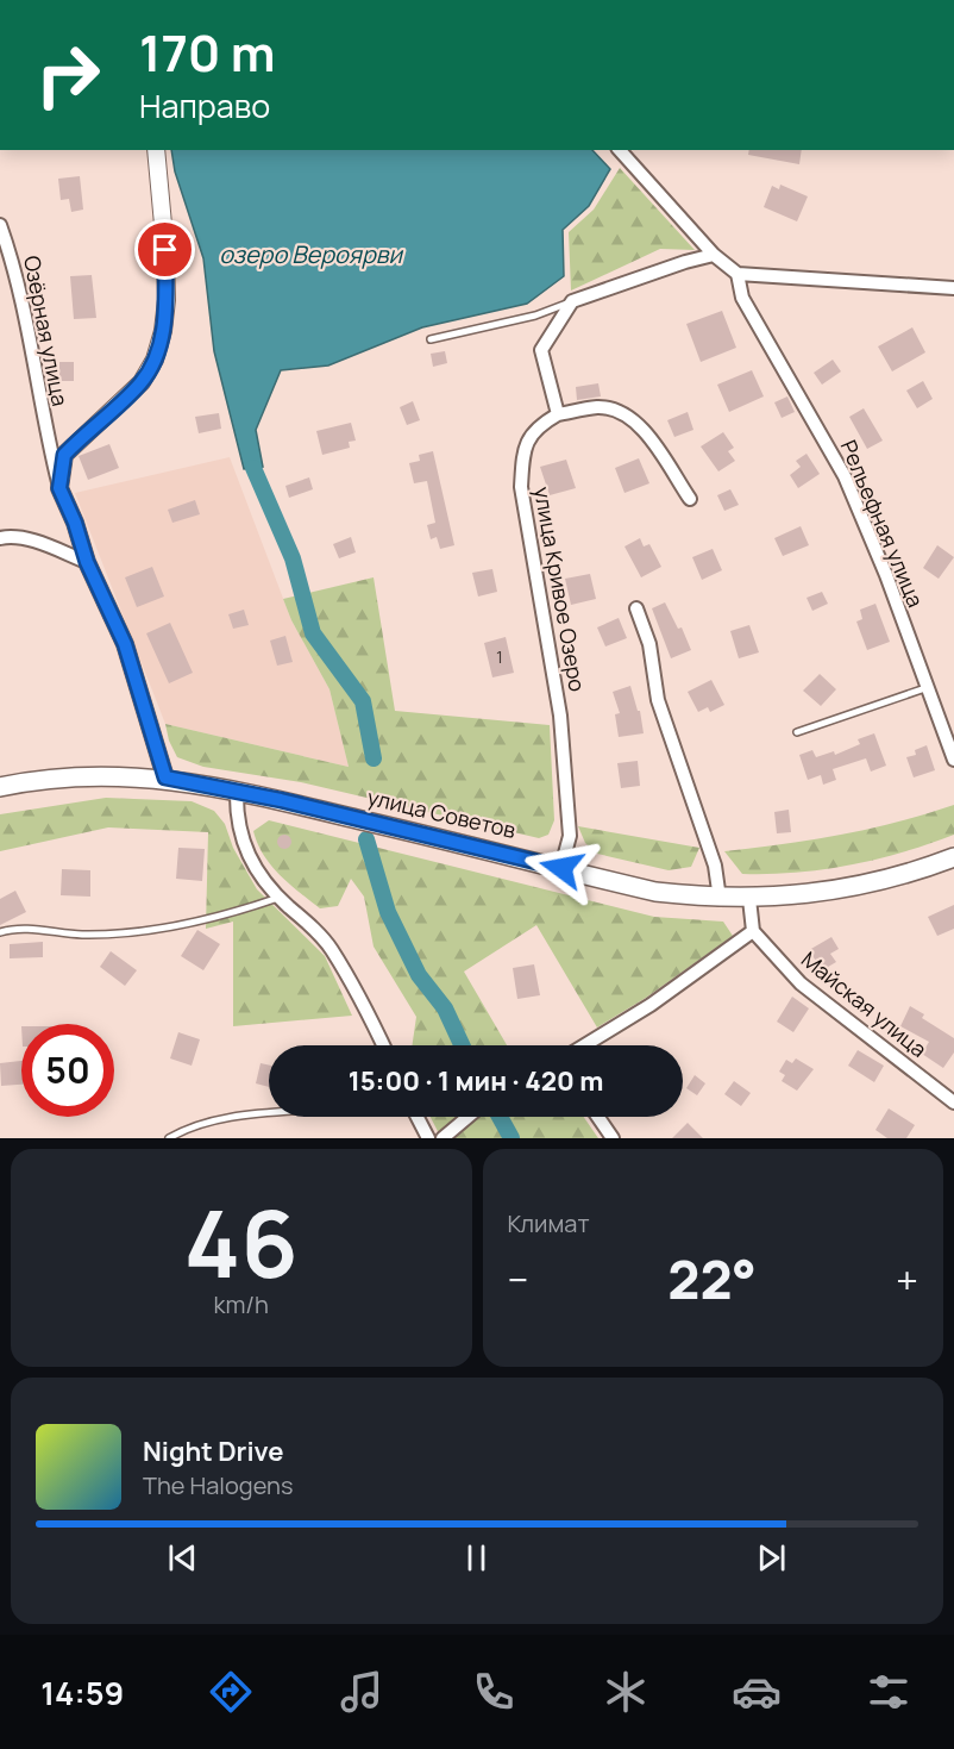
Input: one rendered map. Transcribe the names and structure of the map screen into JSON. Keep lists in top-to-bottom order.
{
  "streets": {
    "main road": ["улица Советов"],
    "street": [
      "Озёрная улица",
      "Рельефная улица",
      "улица Кривое Озеро",
      "Майская улица"
    ]
  },
  "crossings": [
    ["улица Кривое Озеро", "улица Советов"]
  ],
  "water": ["озеро Вероярви"],
  "house_numbers": ["1"],
  "page": {
    "turn": ["170 m", "Направо"],
    "limit": "50",
    "trip": "15:00 · 1 мин · 420 m",
    "tile": [
      ["46", "km/h"],
      "Климат"
    ],
    "heat": ["−", "22°", "+"],
    "song": ["Night Drive", "The Halogens"],
    "tabs": "14:59"
  }
}
